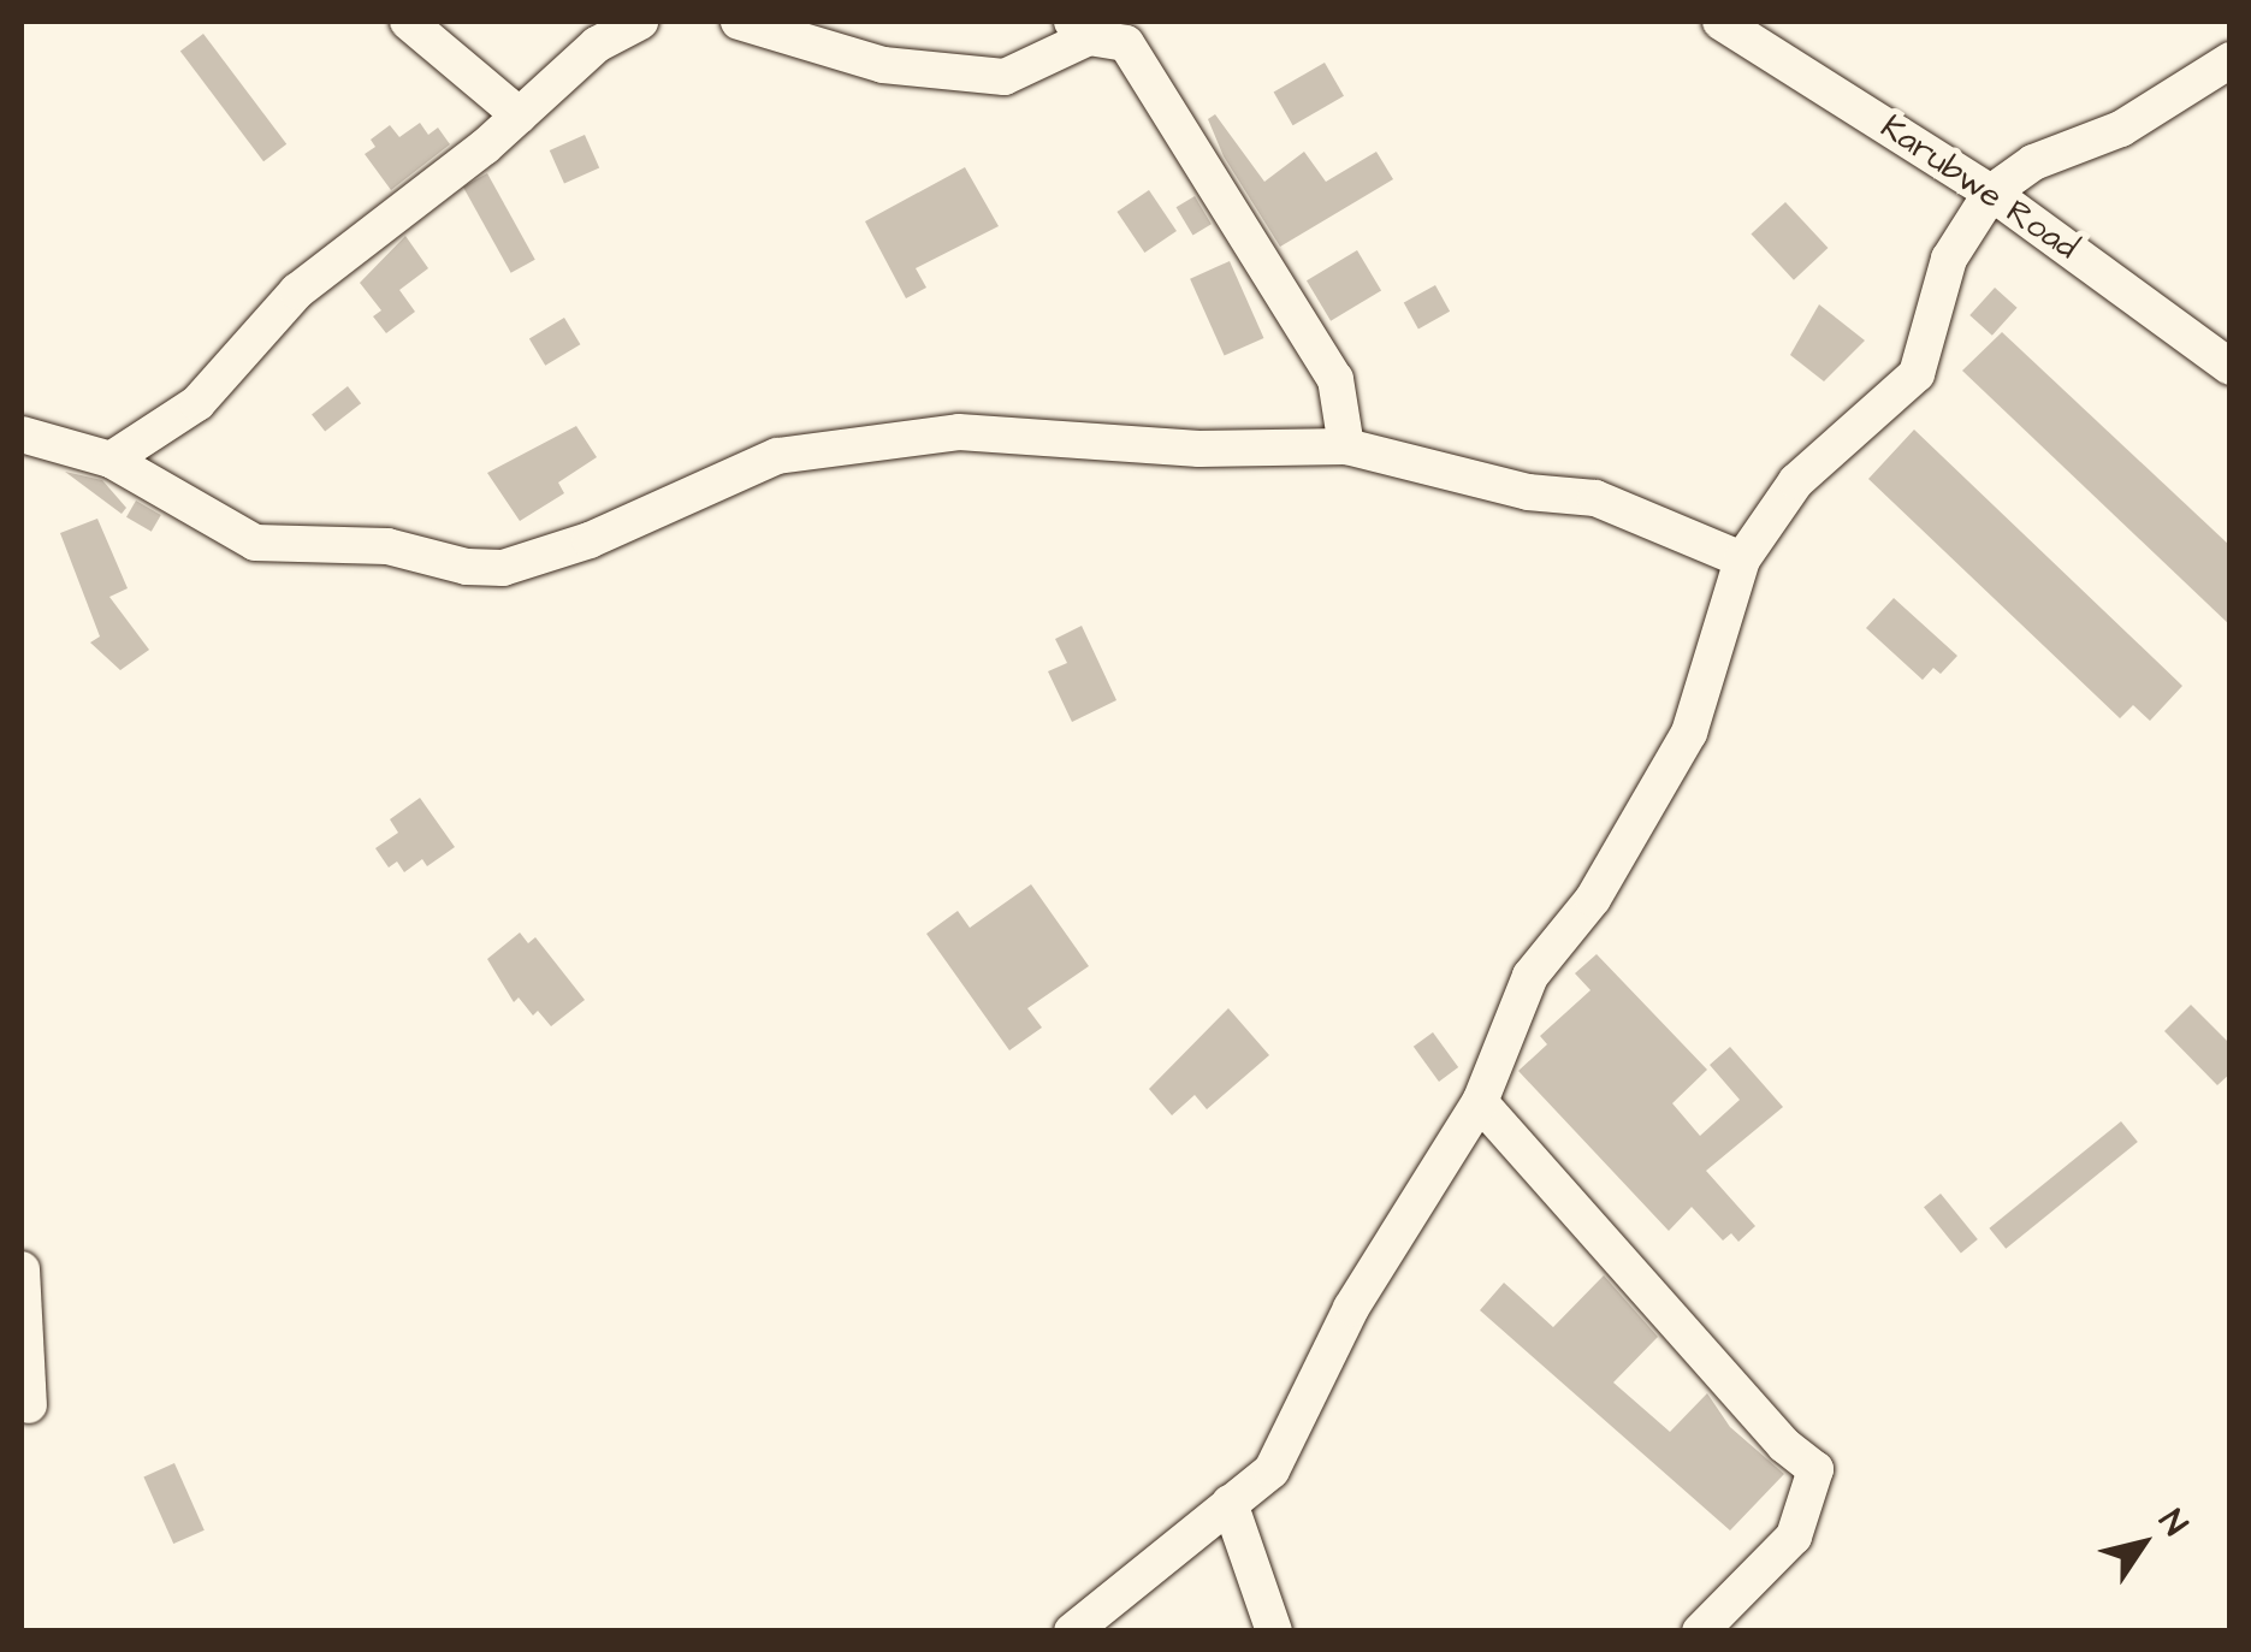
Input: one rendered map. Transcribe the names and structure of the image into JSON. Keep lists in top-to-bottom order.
{
  "streets": {
    "street": ["Karubwe Road"]
  },
  "north": "top right"
}
